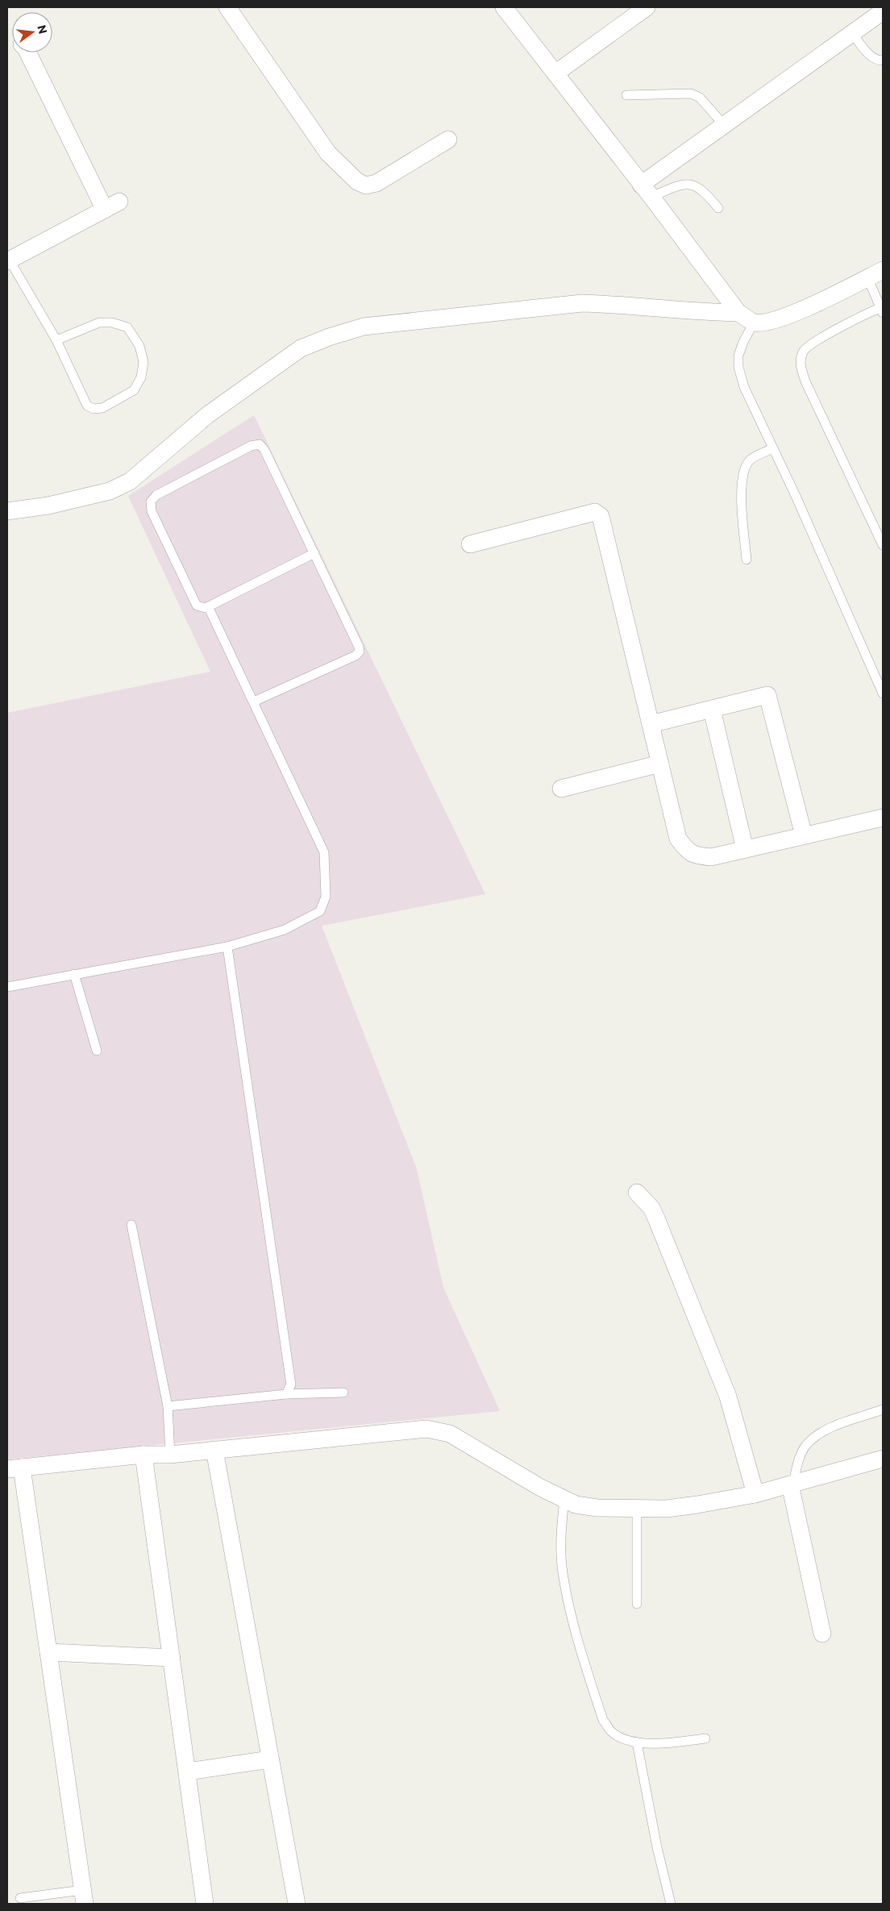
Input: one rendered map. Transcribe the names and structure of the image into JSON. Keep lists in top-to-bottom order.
{
  "north": "right"
}
